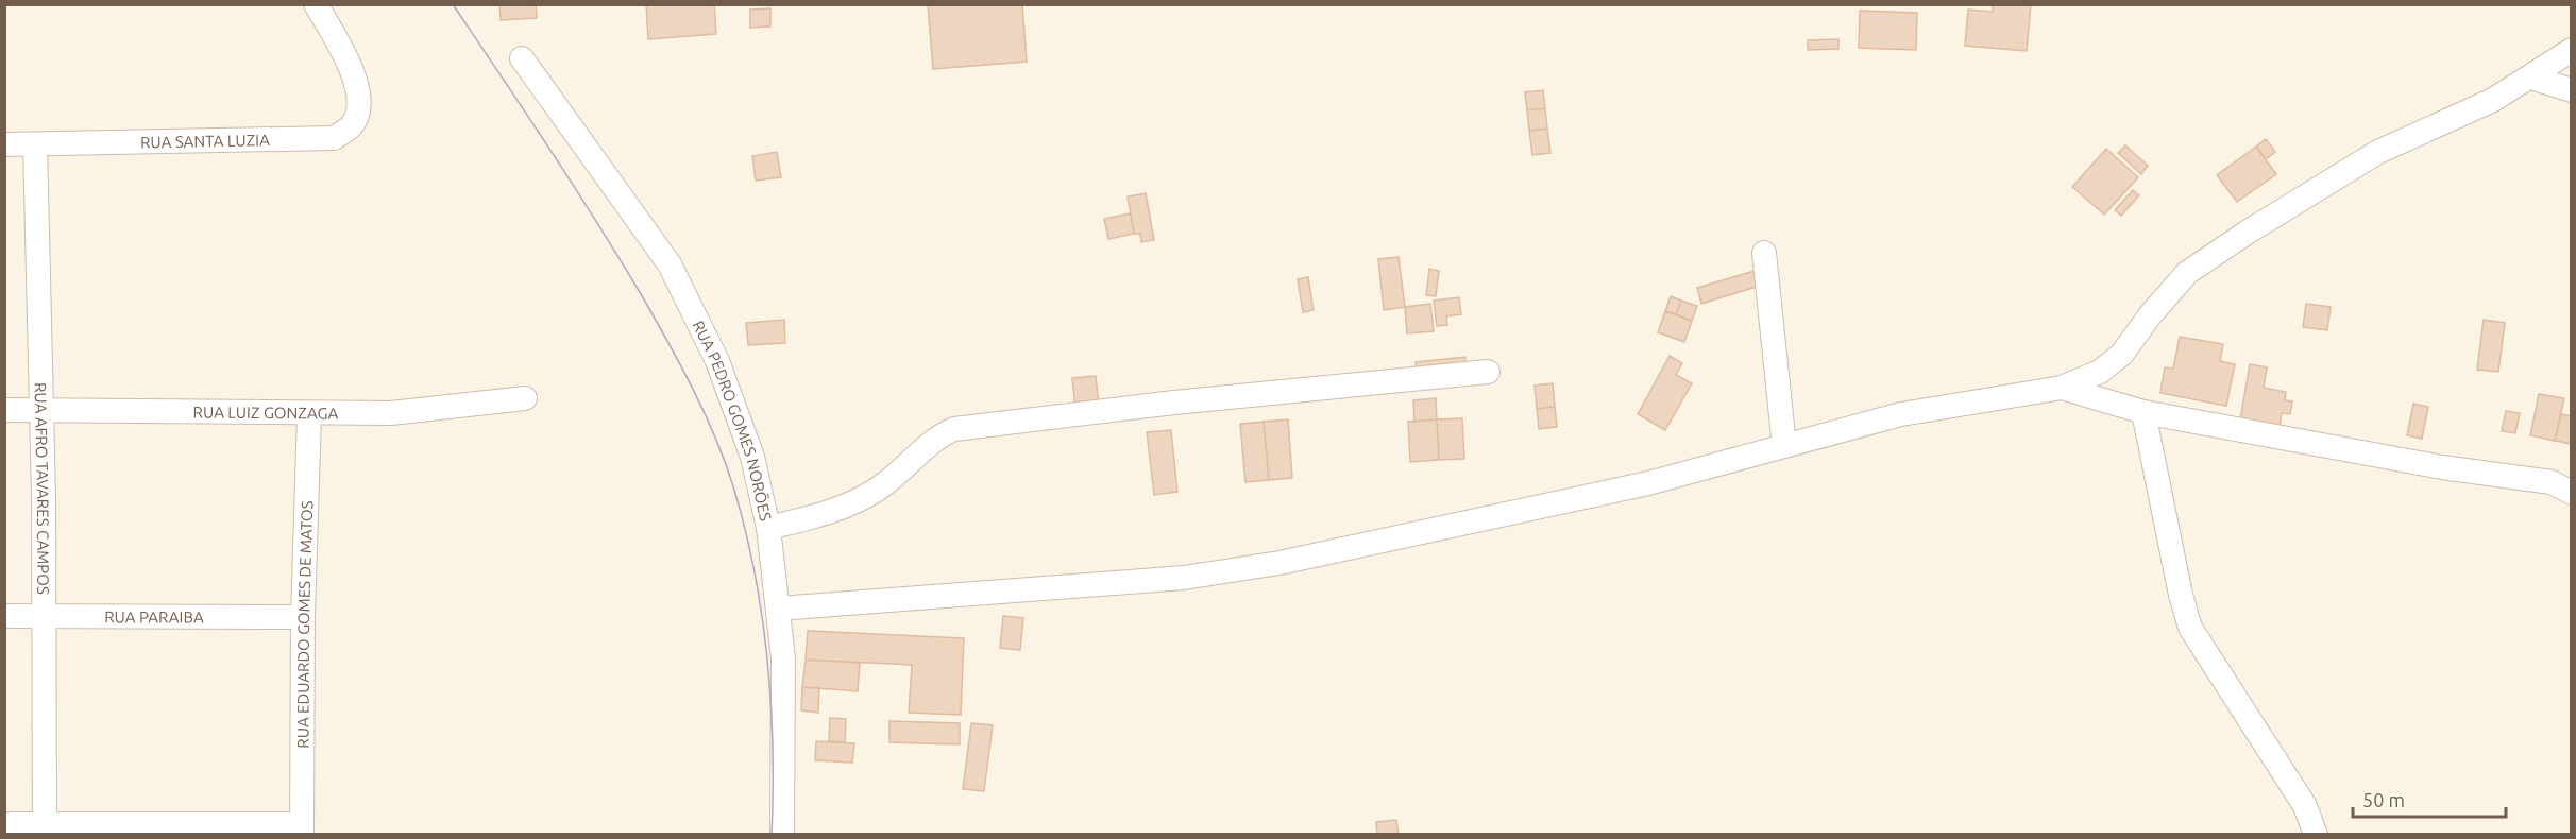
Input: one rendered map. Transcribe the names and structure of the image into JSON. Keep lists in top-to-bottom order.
{
  "streets": {
    "street": [
      "RUA SANTA LUZIA",
      "RUA LUIZ GONZAGA",
      "RUA PEDRO GOMES NORÕES",
      "RUA AFRO TAVARES CAMPOS",
      "RUA PARAIBA",
      "RUA EDUARDO GOMES DE MATOS"
    ]
  },
  "crossings": [
    ["RUA SANTA LUZIA", "RUA AFRO TAVARES CAMPOS"],
    ["RUA LUIZ GONZAGA", "RUA AFRO TAVARES CAMPOS"],
    ["RUA LUIZ GONZAGA", "RUA EDUARDO GOMES DE MATOS"],
    ["RUA AFRO TAVARES CAMPOS", "RUA PARAIBA"],
    ["RUA PARAIBA", "RUA EDUARDO GOMES DE MATOS"]
  ],
  "scale_bar": "50 m"
}
